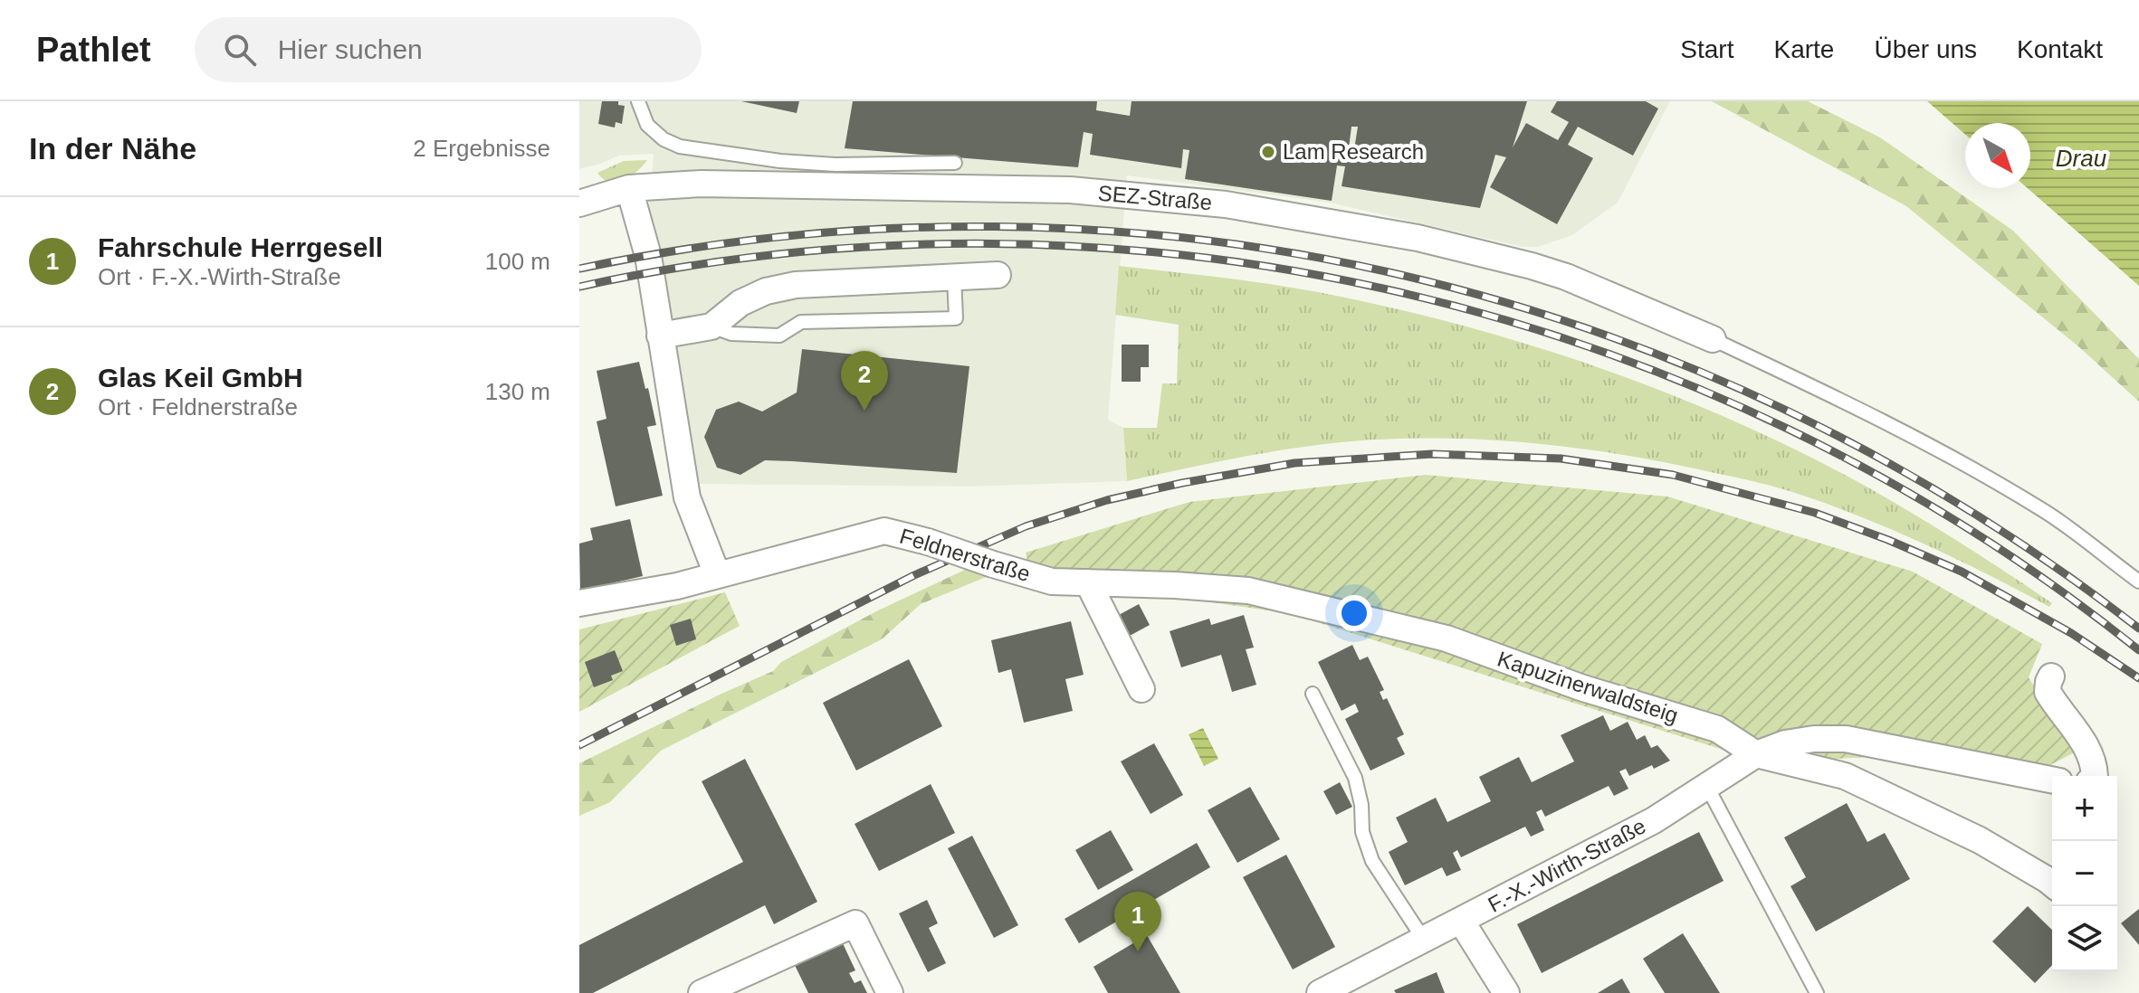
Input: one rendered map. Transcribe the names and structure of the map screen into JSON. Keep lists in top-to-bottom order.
{
  "streets": {
    "street": [
      "SEZ-Straße",
      "Feldnerstraße",
      "Kapuzinerwaldsteig",
      "F.-X.-Wirth-Straße"
    ]
  },
  "crossings": [
    ["Feldnerstraße", "Kapuzinerwaldsteig"],
    ["Kapuzinerwaldsteig", "F.-X.-Wirth-Straße"]
  ],
  "water": ["Drau"],
  "places": ["Lam Research"],
  "north": "bottom right",
  "page": {
    "header": "Pathlet",
    "search": "Hier suchen",
    "nav": [
      "Start",
      "Karte",
      "Über uns",
      "Kontakt"
    ],
    "heading": ["In der Nähe", "2 Ergebnisse"],
    "list": [
      {
        "mark": "1",
        "name": "Fahrschule Herrgesell",
        "note": "Ort · F.-X.-Wirth-Straße",
        "value": "100 m"
      },
      {
        "mark": "2",
        "name": "Glas Keil GmbH",
        "note": "Ort · Feldnerstraße",
        "value": "130 m"
      }
    ],
    "pins": ["2", "1"],
    "map_buttons": ["+", "−"]
  }
}
